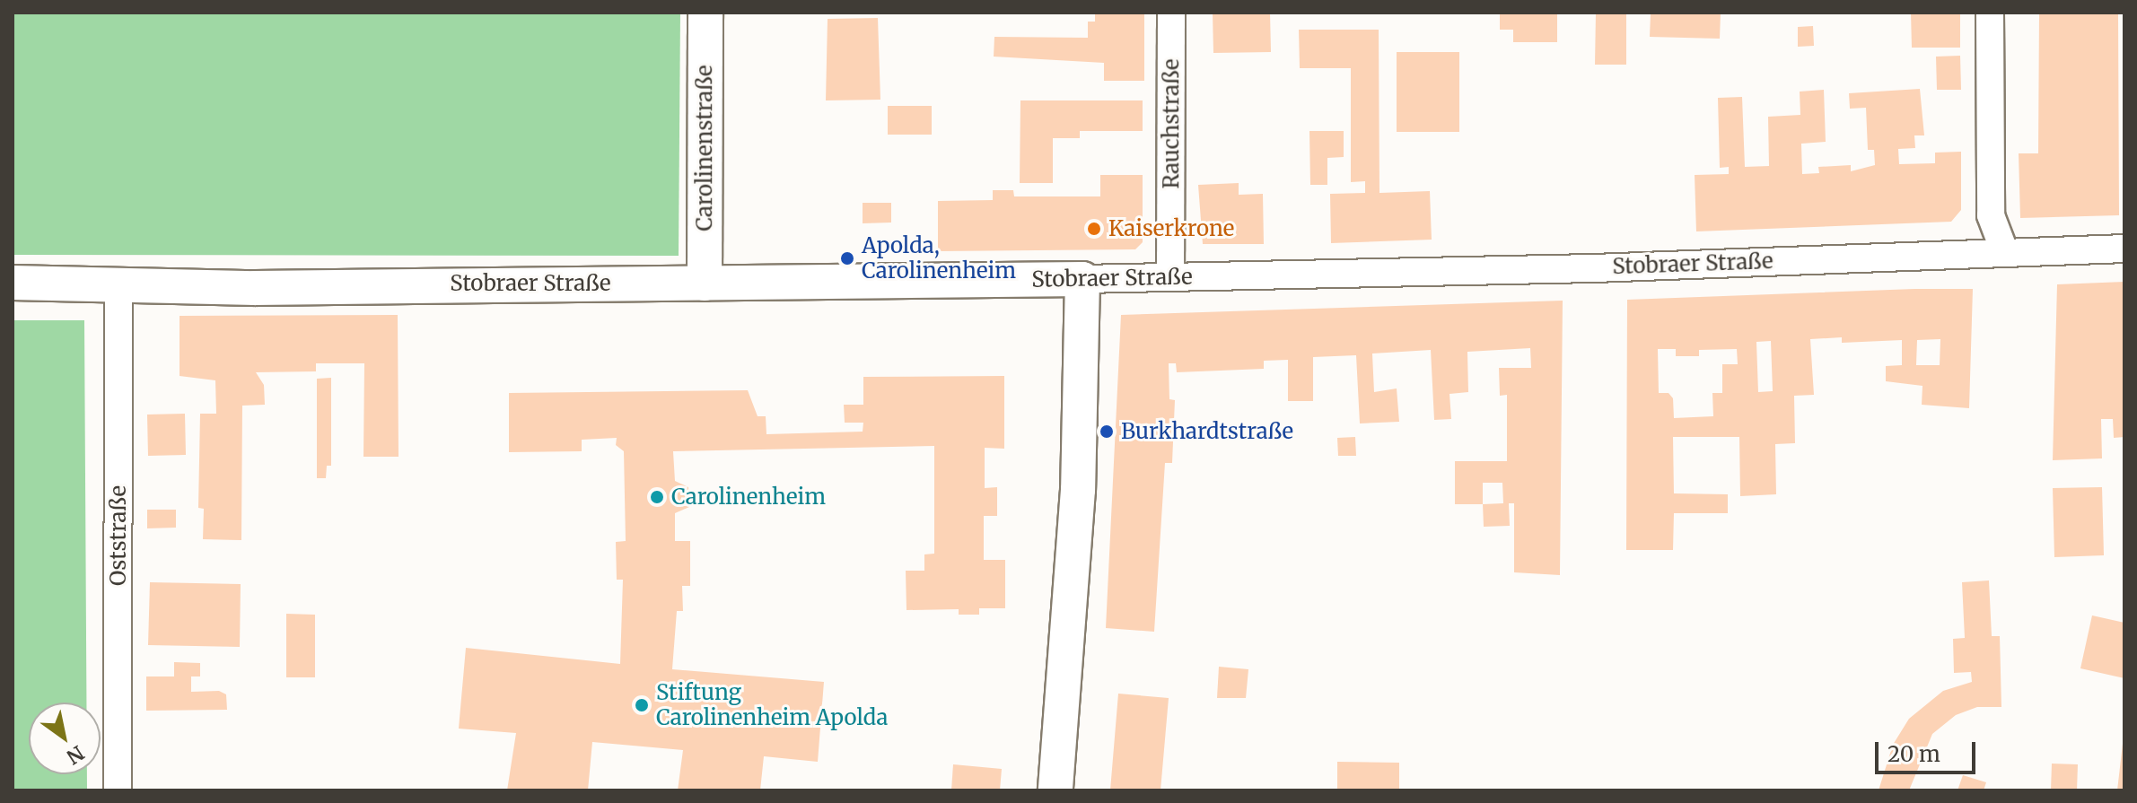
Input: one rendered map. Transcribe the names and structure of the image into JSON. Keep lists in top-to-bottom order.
{
  "streets": {
    "street": [
      "Rauchstraße",
      "Carolinenstraße",
      "Stobraer Straße",
      "Oststraße"
    ]
  },
  "crossings": [
    ["Rauchstraße", "Stobraer Straße"],
    ["Carolinenstraße", "Stobraer Straße"],
    ["Stobraer Straße", "Oststraße"]
  ],
  "places": [
    "Kaiserkrone",
    "Apolda, Carolinenheim",
    "Burkhardtstraße",
    "Carolinenheim",
    "Stiftung Carolinenheim Apolda"
  ],
  "scale_bar": "20 m",
  "north": "bottom right"
}
